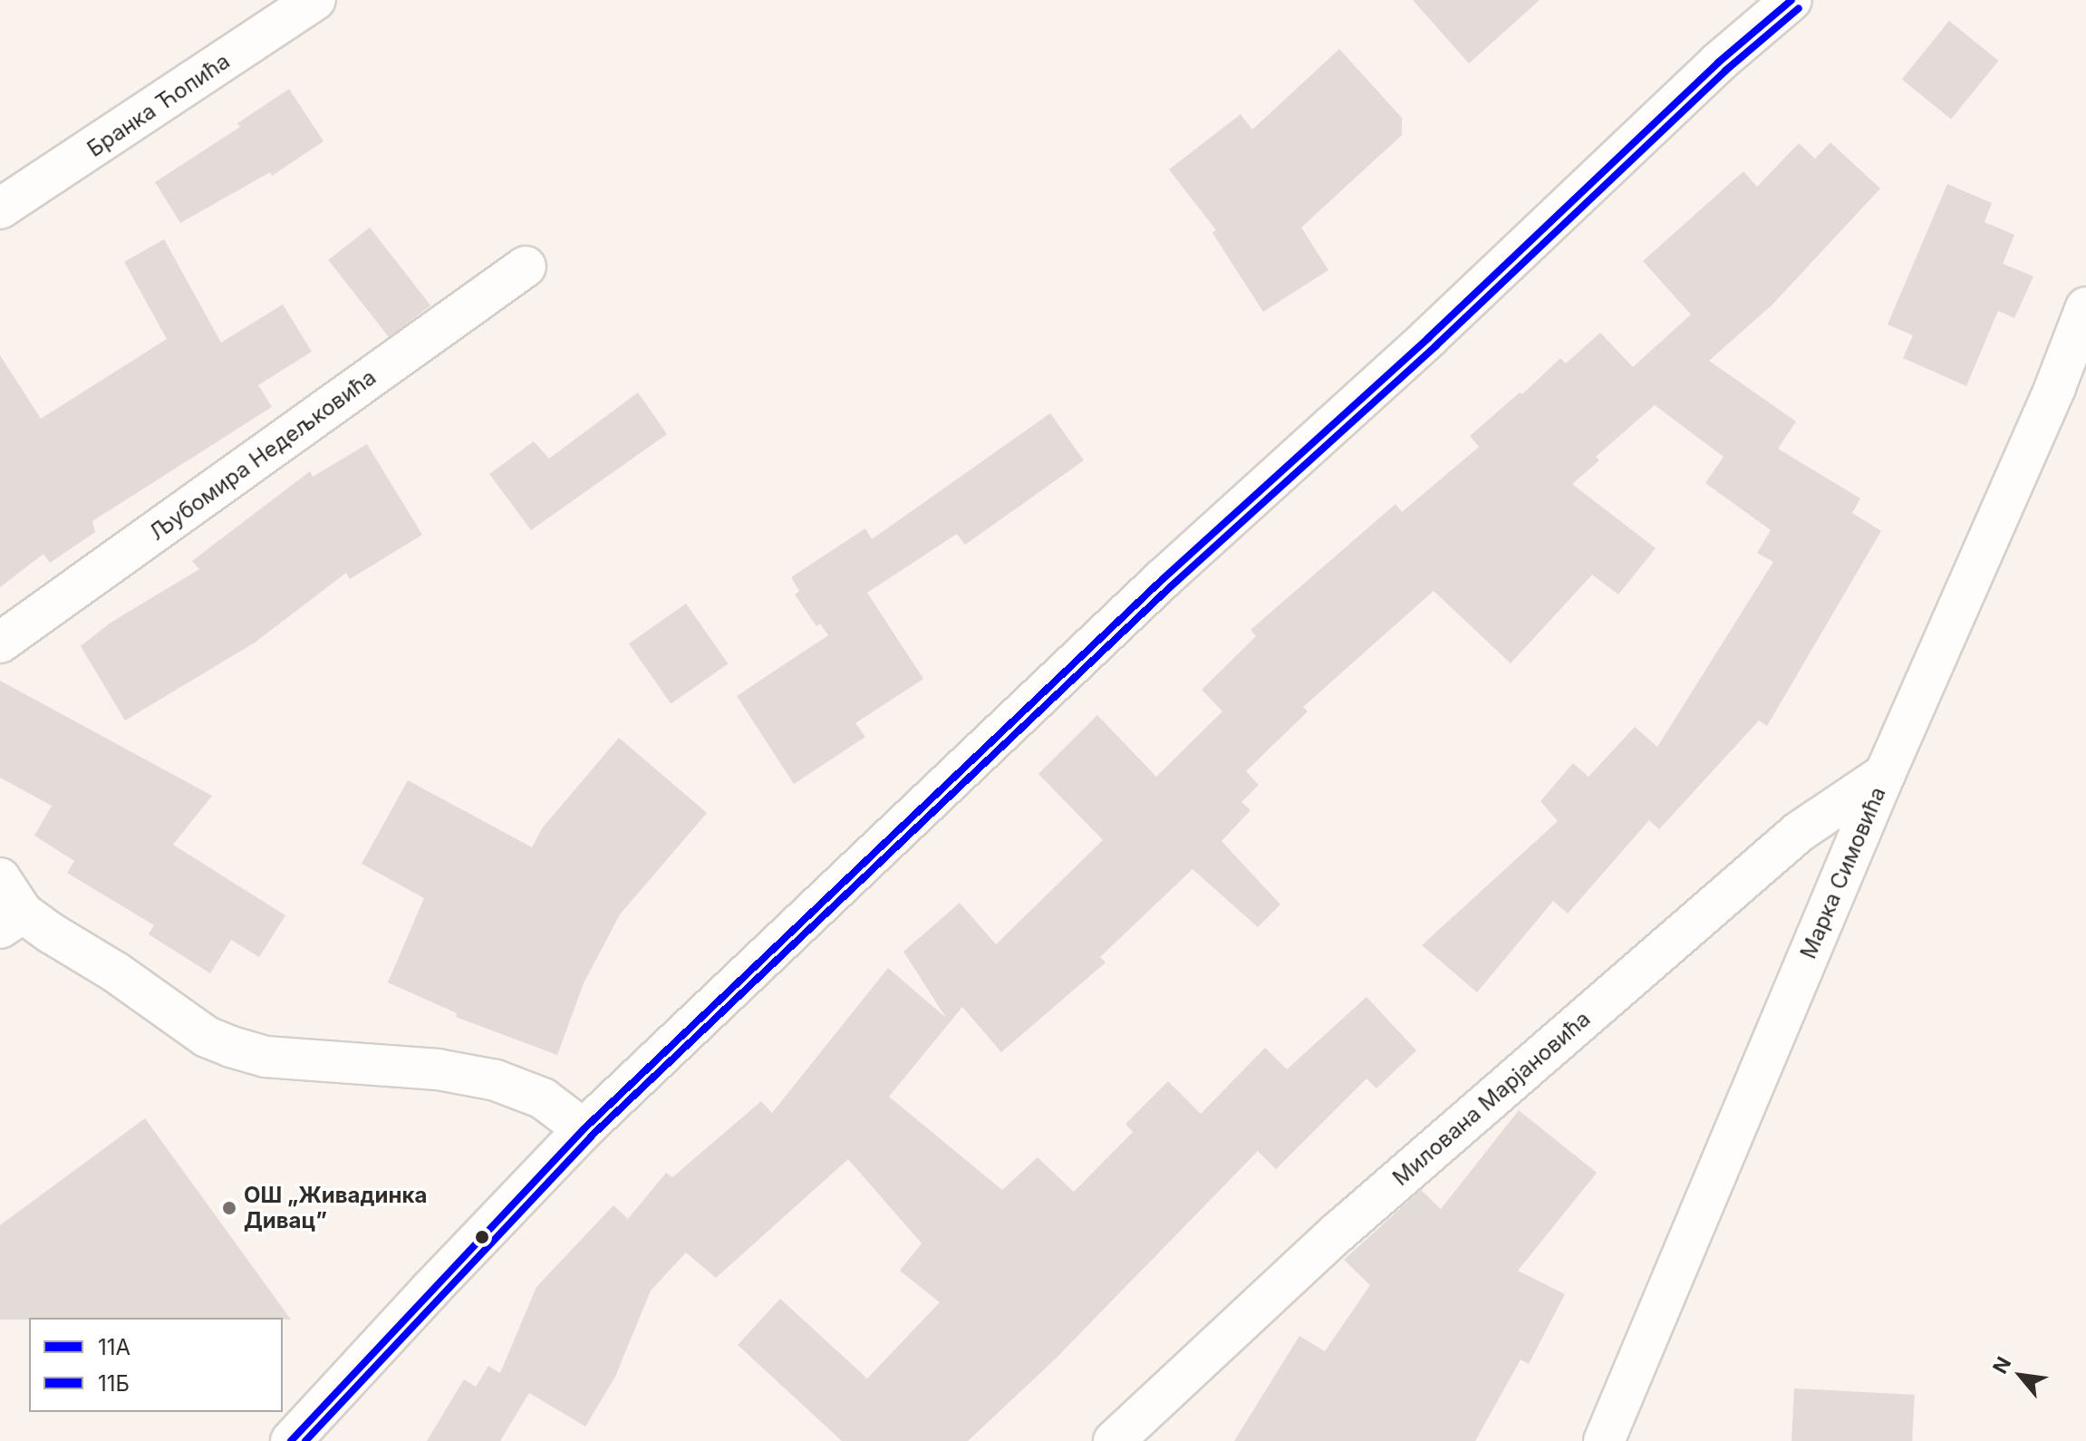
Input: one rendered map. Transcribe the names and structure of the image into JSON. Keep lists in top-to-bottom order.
{
  "streets": {
    "street": [
      "Бранка Ћопића",
      "Љубомира Недељковића",
      "Марка Симовића",
      "Милована Марјановића"
    ]
  },
  "crossings": [
    ["Марка Симовића", "Милована Марјановића"]
  ],
  "places": ["ОШ „Живадинка Дивац”"],
  "lines": ["transit line 11А", "transit line 11Б"],
  "legend": ["11А", "11Б"],
  "north": "top left"
}
